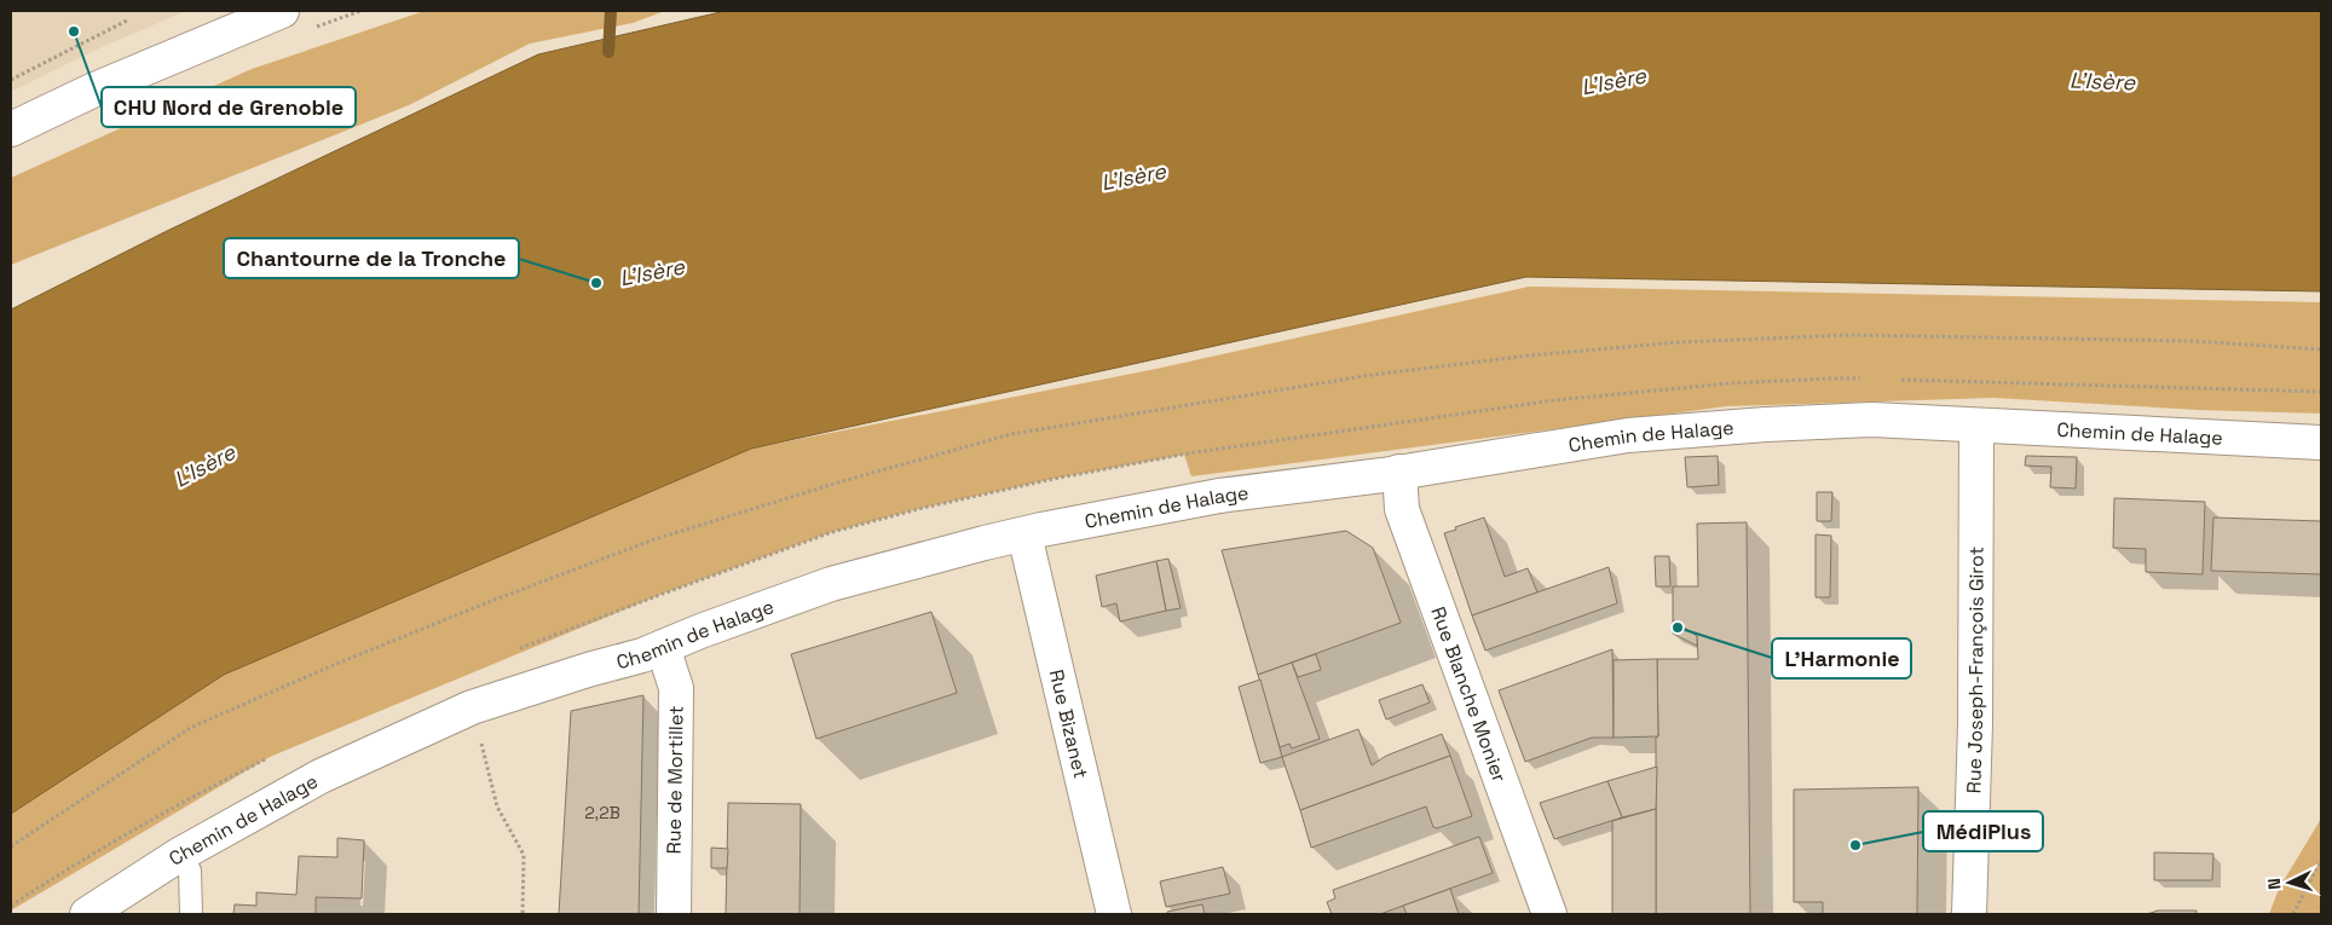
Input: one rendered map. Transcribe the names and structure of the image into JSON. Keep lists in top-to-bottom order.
{
  "streets": {
    "street": [
      "Chemin de Halage",
      "Rue Joseph-François Girot",
      "Rue Blanche Monier",
      "Rue Bizanet",
      "Rue de Mortillet"
    ]
  },
  "crossings": [
    ["Chemin de Halage", "Rue Joseph-François Girot"],
    ["Chemin de Halage", "Rue Blanche Monier"],
    ["Chemin de Halage", "Rue Bizanet"],
    ["Chemin de Halage", "Rue de Mortillet"]
  ],
  "water": ["L'Isère"],
  "places": [
    "CHU Nord de Grenoble",
    "Chantourne de la Tronche",
    "L'Harmonie",
    "MédiPlus"
  ],
  "house_numbers": ["2,2B"],
  "north": "left"
}
